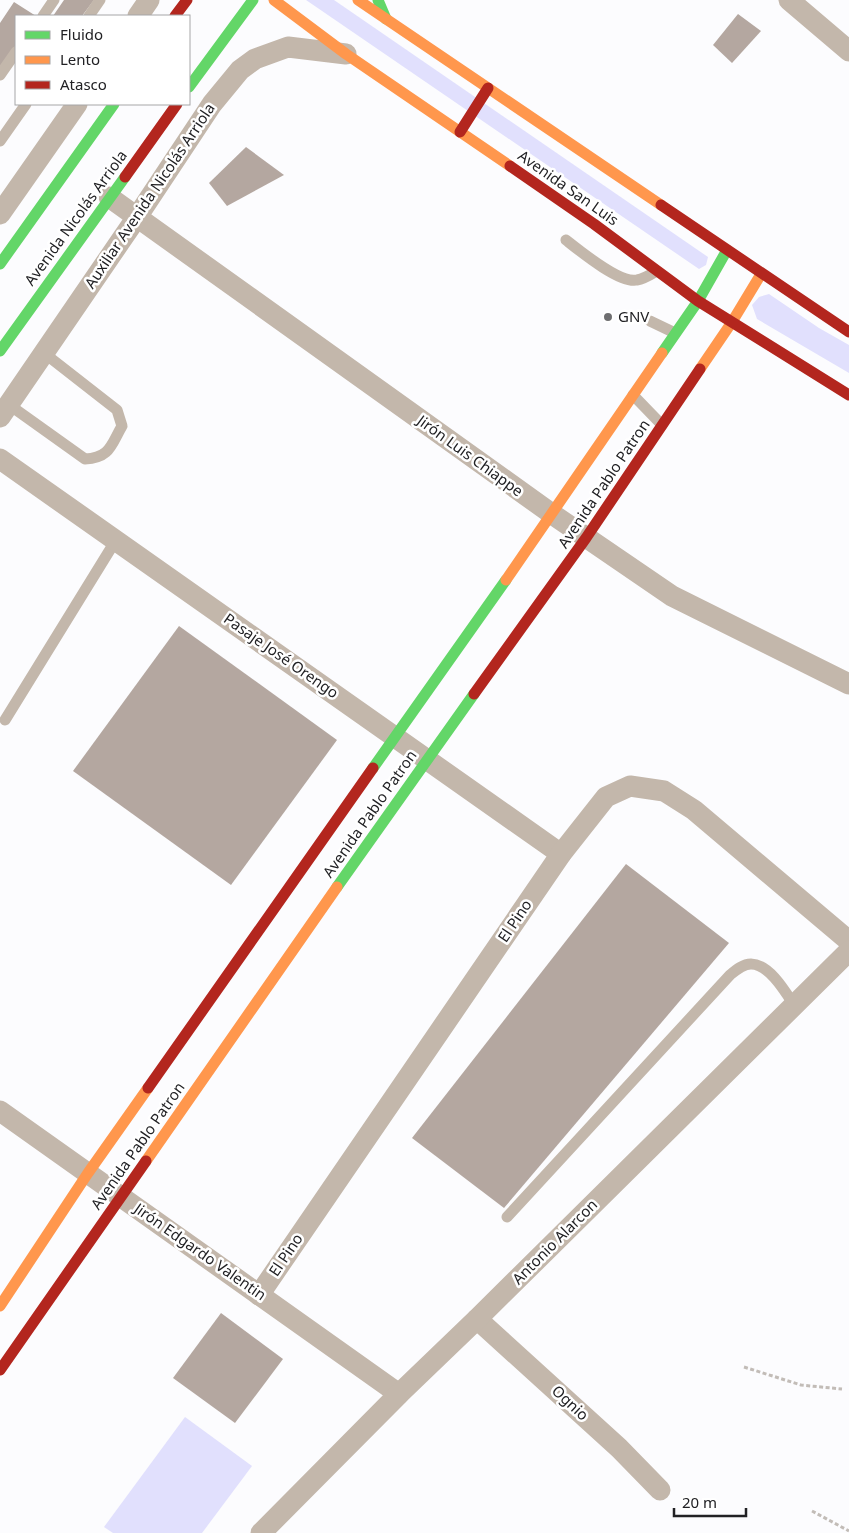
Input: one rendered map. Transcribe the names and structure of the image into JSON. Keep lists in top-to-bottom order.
{
  "streets": {
    "street": [
      "Avenida San Luis",
      "Auxiliar Avenida Nicolás Arriola",
      "Avenida Nicolás Arriola",
      "Jirón Luis Chiappe",
      "Avenida Pablo Patron",
      "Pasaje José Orengo",
      "El Pino",
      "Antonio Alarcon",
      "Jirón Edgardo Valentin",
      "Ognio"
    ]
  },
  "crossings": [
    ["Avenida San Luis", "Auxiliar Avenida Nicolás Arriola"],
    ["Avenida San Luis", "Avenida Pablo Patron"],
    ["Auxiliar Avenida Nicolás Arriola", "Jirón Luis Chiappe"],
    ["Avenida Nicolás Arriola", "Jirón Luis Chiappe"],
    ["Jirón Luis Chiappe", "Avenida Pablo Patron"],
    ["Avenida Pablo Patron", "Pasaje José Orengo"],
    ["Avenida Pablo Patron", "Jirón Edgardo Valentin"],
    ["Pasaje José Orengo", "El Pino"],
    ["El Pino", "Jirón Edgardo Valentin"],
    ["Antonio Alarcon", "Jirón Edgardo Valentin"],
    ["Antonio Alarcon", "Ognio"]
  ],
  "places": ["GNV"],
  "legend": ["Fluido", "Lento", "Atasco"],
  "scale_bar": "20 m"
}
